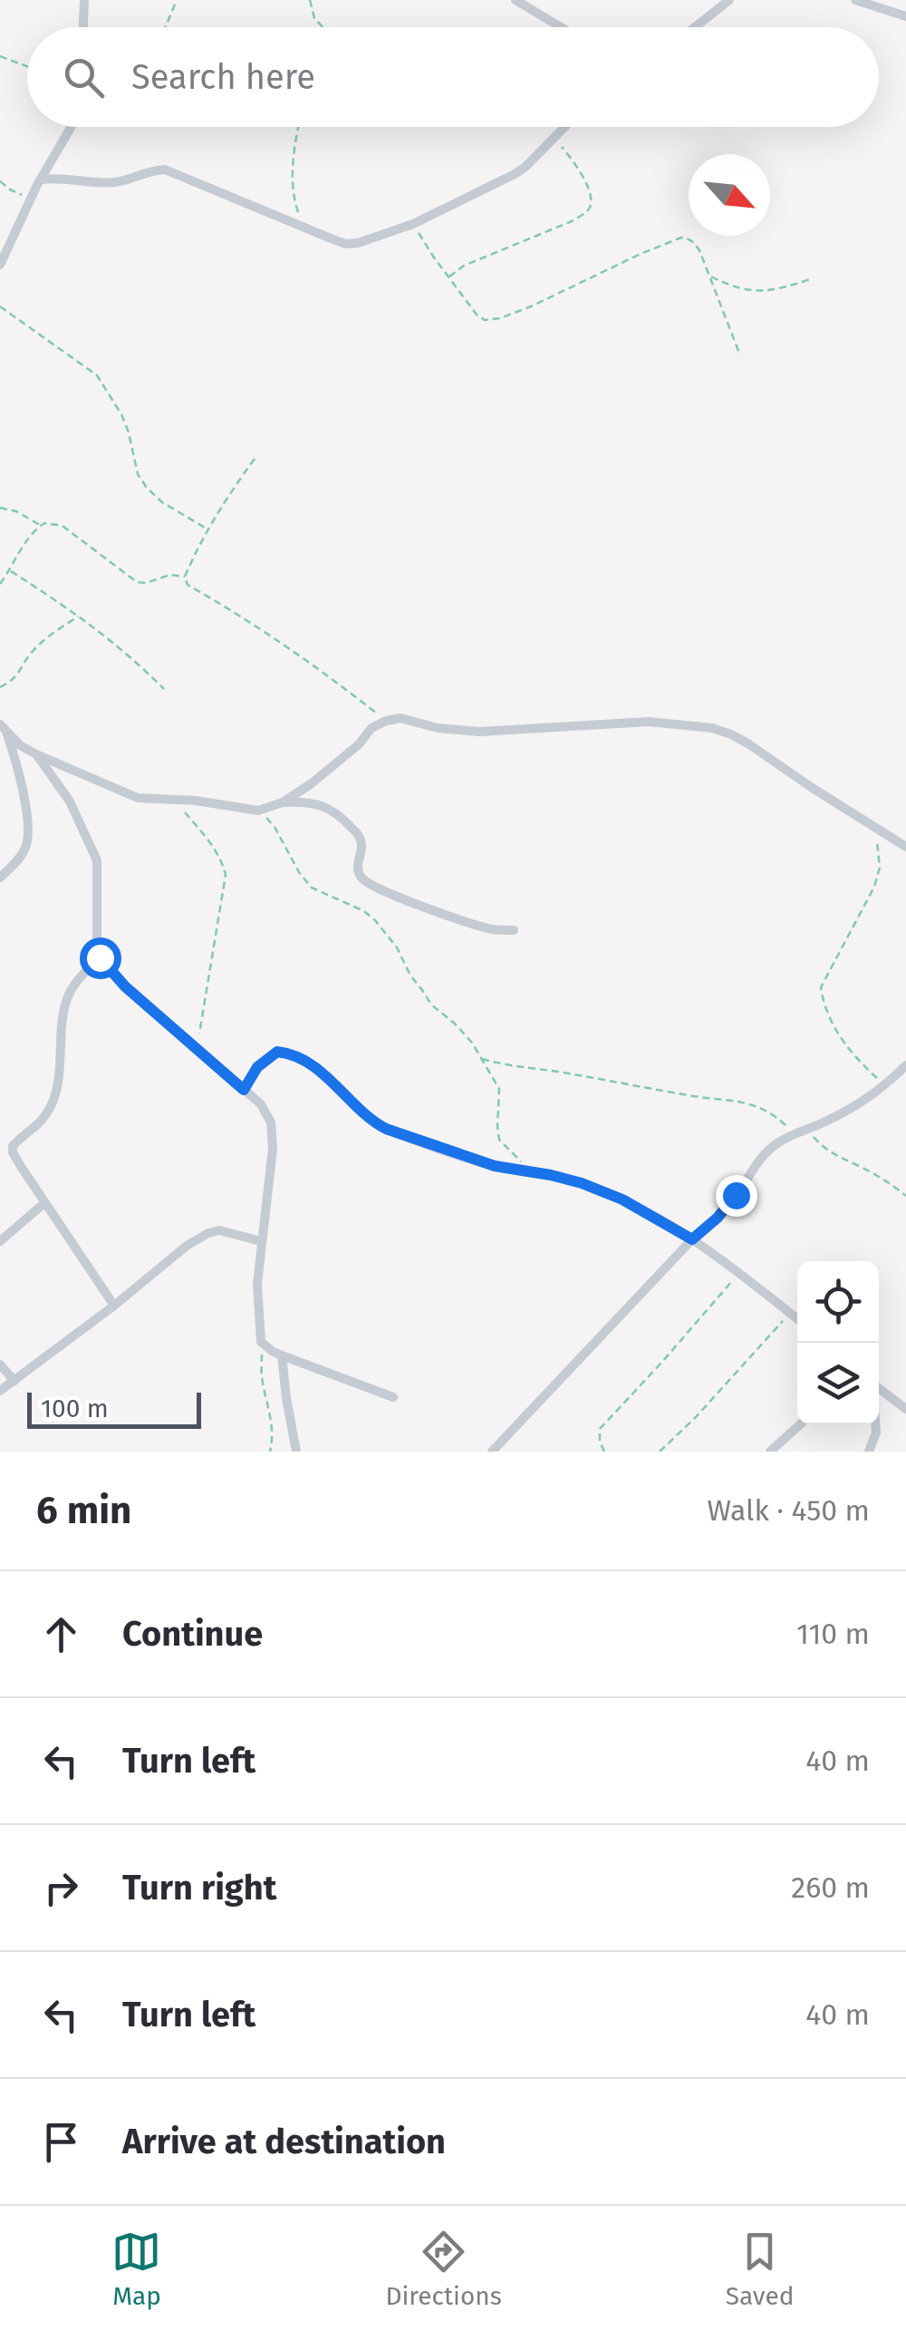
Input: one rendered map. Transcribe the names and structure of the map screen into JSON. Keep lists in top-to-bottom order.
{
  "scale_bar": "100 m",
  "north": "bottom right",
  "page": {
    "search": "Search here",
    "scale": "100 m",
    "heading": ["6 min", "Walk · 450 m"],
    "list": [
      ["Continue", "110 m"],
      ["Turn left", "40 m"],
      ["Turn right", "260 m"],
      ["Turn left", "40 m"],
      "Arrive at destination"
    ],
    "nav": ["Map", "Directions", "Saved"]
  }
}
